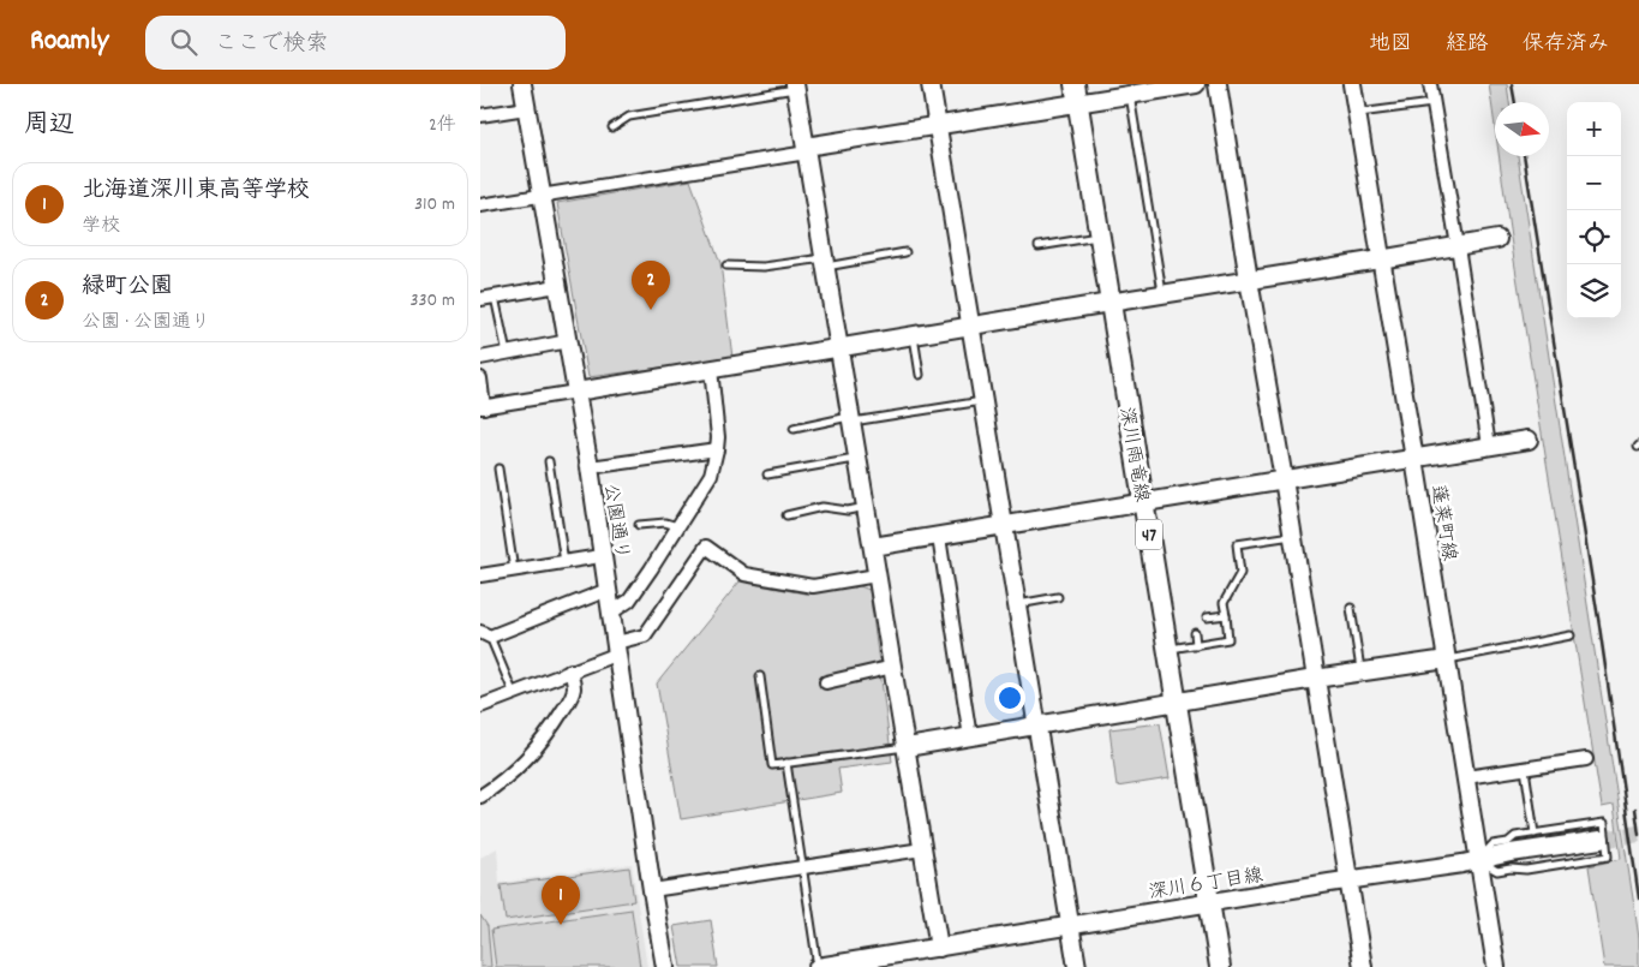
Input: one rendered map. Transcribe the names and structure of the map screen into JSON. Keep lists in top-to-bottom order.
{
  "streets": {
    "main road": ["深川雨竜線", "47"],
    "street": ["公園通り", "蓬莱町線", "深川６丁目線"]
  },
  "crossings": [
    ["深川雨竜線", "深川６丁目線"],
    ["蓬莱町線", "深川６丁目線"]
  ],
  "north": "right",
  "page": {
    "header": "Roamly",
    "search": "ここで検索",
    "nav": ["地図", "経路", "保存済み"],
    "heading": ["周辺", "2件"],
    "map_buttons": ["+", "−"],
    "list": [
      {
        "mark": "1",
        "name": "北海道深川東高等学校",
        "note": "学校",
        "value": "310 m"
      },
      {
        "mark": "2",
        "name": "緑町公園",
        "note": "公園 · 公園通り",
        "value": "330 m"
      }
    ],
    "pins": ["2", "1"]
  }
}
